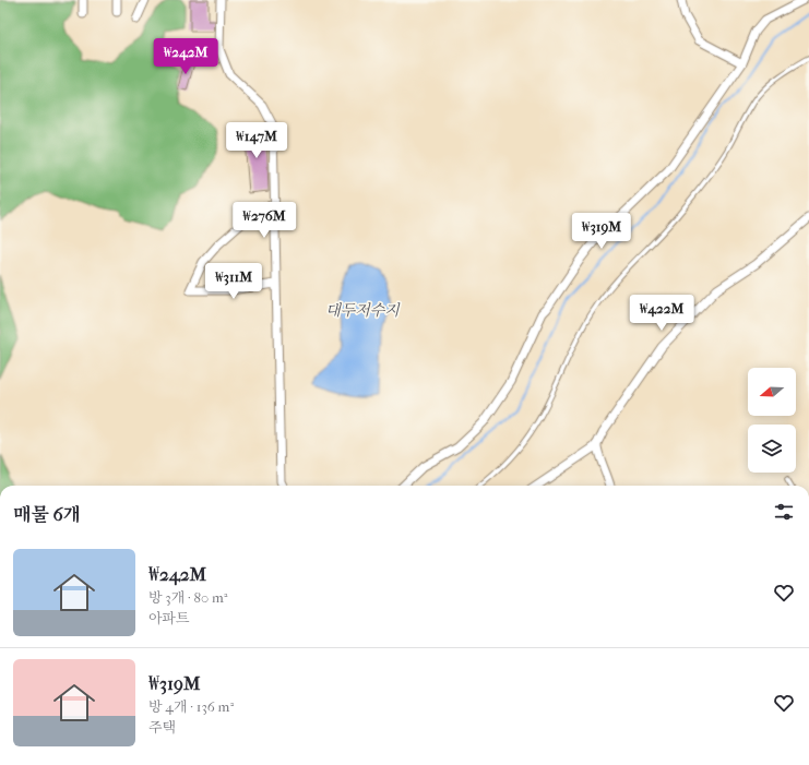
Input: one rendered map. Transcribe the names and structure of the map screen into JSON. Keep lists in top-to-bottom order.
{
  "water": ["대두저수지"],
  "north": "left",
  "page": {
    "price": [
      "₩242M",
      "₩147M",
      "₩276M",
      "₩319M",
      "₩311M",
      "₩422M"
    ],
    "heading": "매물 6개",
    "list": [
      {
        "name": "₩242M",
        "note": "방 3개 · 80 m² · 아파트"
      },
      {
        "name": "₩319M",
        "note": "방 4개 · 136 m² · 주택"
      }
    ]
  }
}
